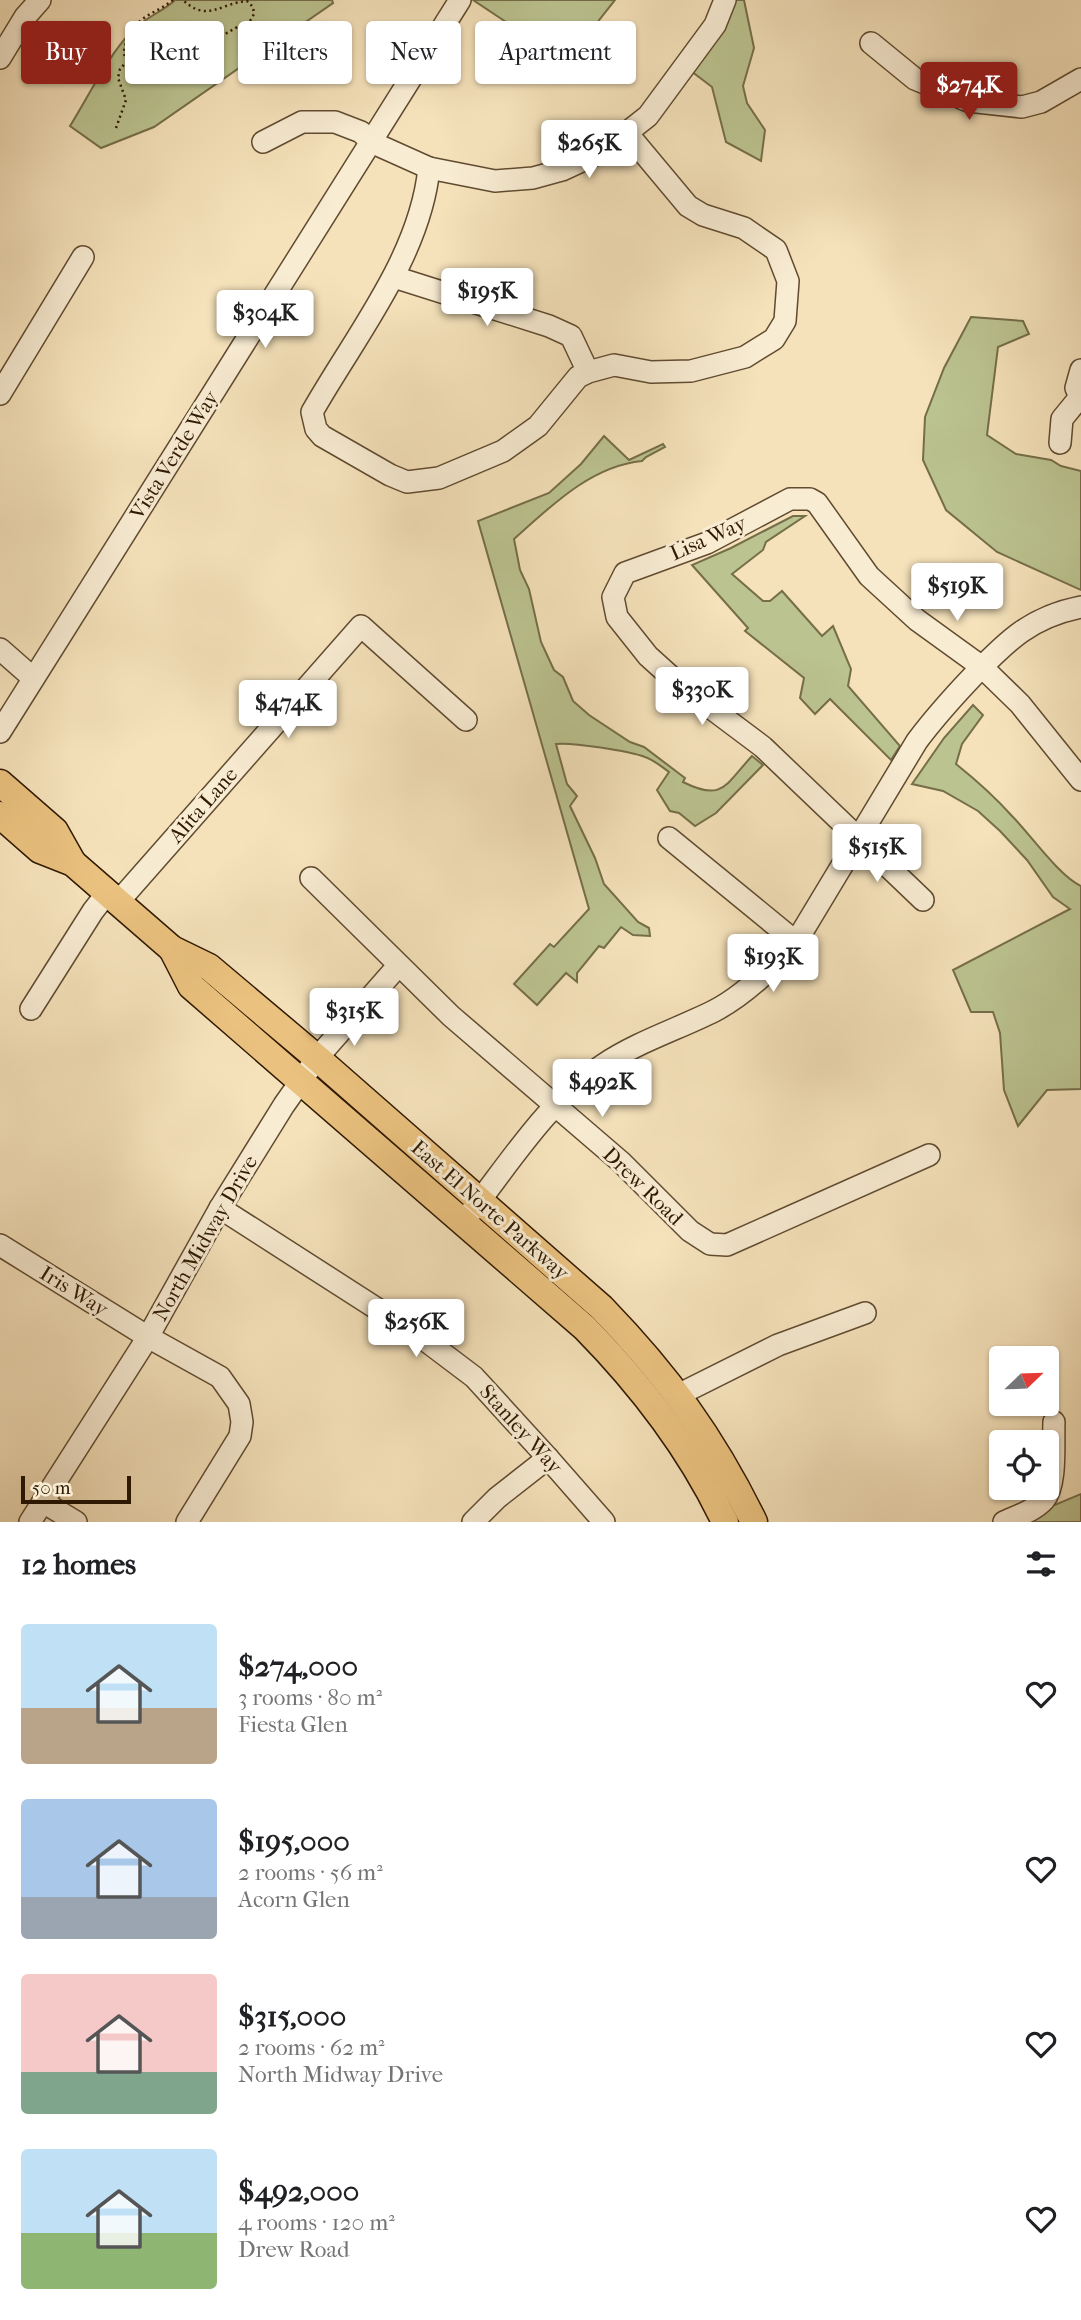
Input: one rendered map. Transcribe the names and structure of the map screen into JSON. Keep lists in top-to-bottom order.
{
  "streets": {
    "main road": ["East El Norte Parkway"],
    "street": [
      "Vista Verde Way",
      "Lisa Way",
      "Alita Lane",
      "Drew Road",
      "North Midway Drive",
      "Iris Way",
      "Stanley Way"
    ]
  },
  "crossings": [
    ["Alita Lane", "East El Norte Parkway"],
    ["Drew Road", "North Midway Drive"],
    ["East El Norte Parkway", "North Midway Drive"],
    ["North Midway Drive", "Iris Way"],
    ["North Midway Drive", "Stanley Way"]
  ],
  "scale_bar": "50 m",
  "north": "top right",
  "page": {
    "chip": [
      "Buy",
      "Rent",
      "Filters",
      "New",
      "Apartment"
    ],
    "price": [
      "$274K",
      "$265K",
      "$195K",
      "$304K",
      "$519K",
      "$330K",
      "$474K",
      "$515K",
      "$193K",
      "$315K",
      "$492K",
      "$256K"
    ],
    "scale": "50 m",
    "heading": "12 homes",
    "list": [
      {
        "name": "$274,000",
        "note": "3 rooms · 80 m² · Fiesta Glen"
      },
      {
        "name": "$195,000",
        "note": "2 rooms · 56 m² · Acorn Glen"
      },
      {
        "name": "$315,000",
        "note": "2 rooms · 62 m² · North Midway Drive"
      },
      {
        "name": "$492,000",
        "note": "4 rooms · 120 m² · Drew Road"
      }
    ]
  }
}
